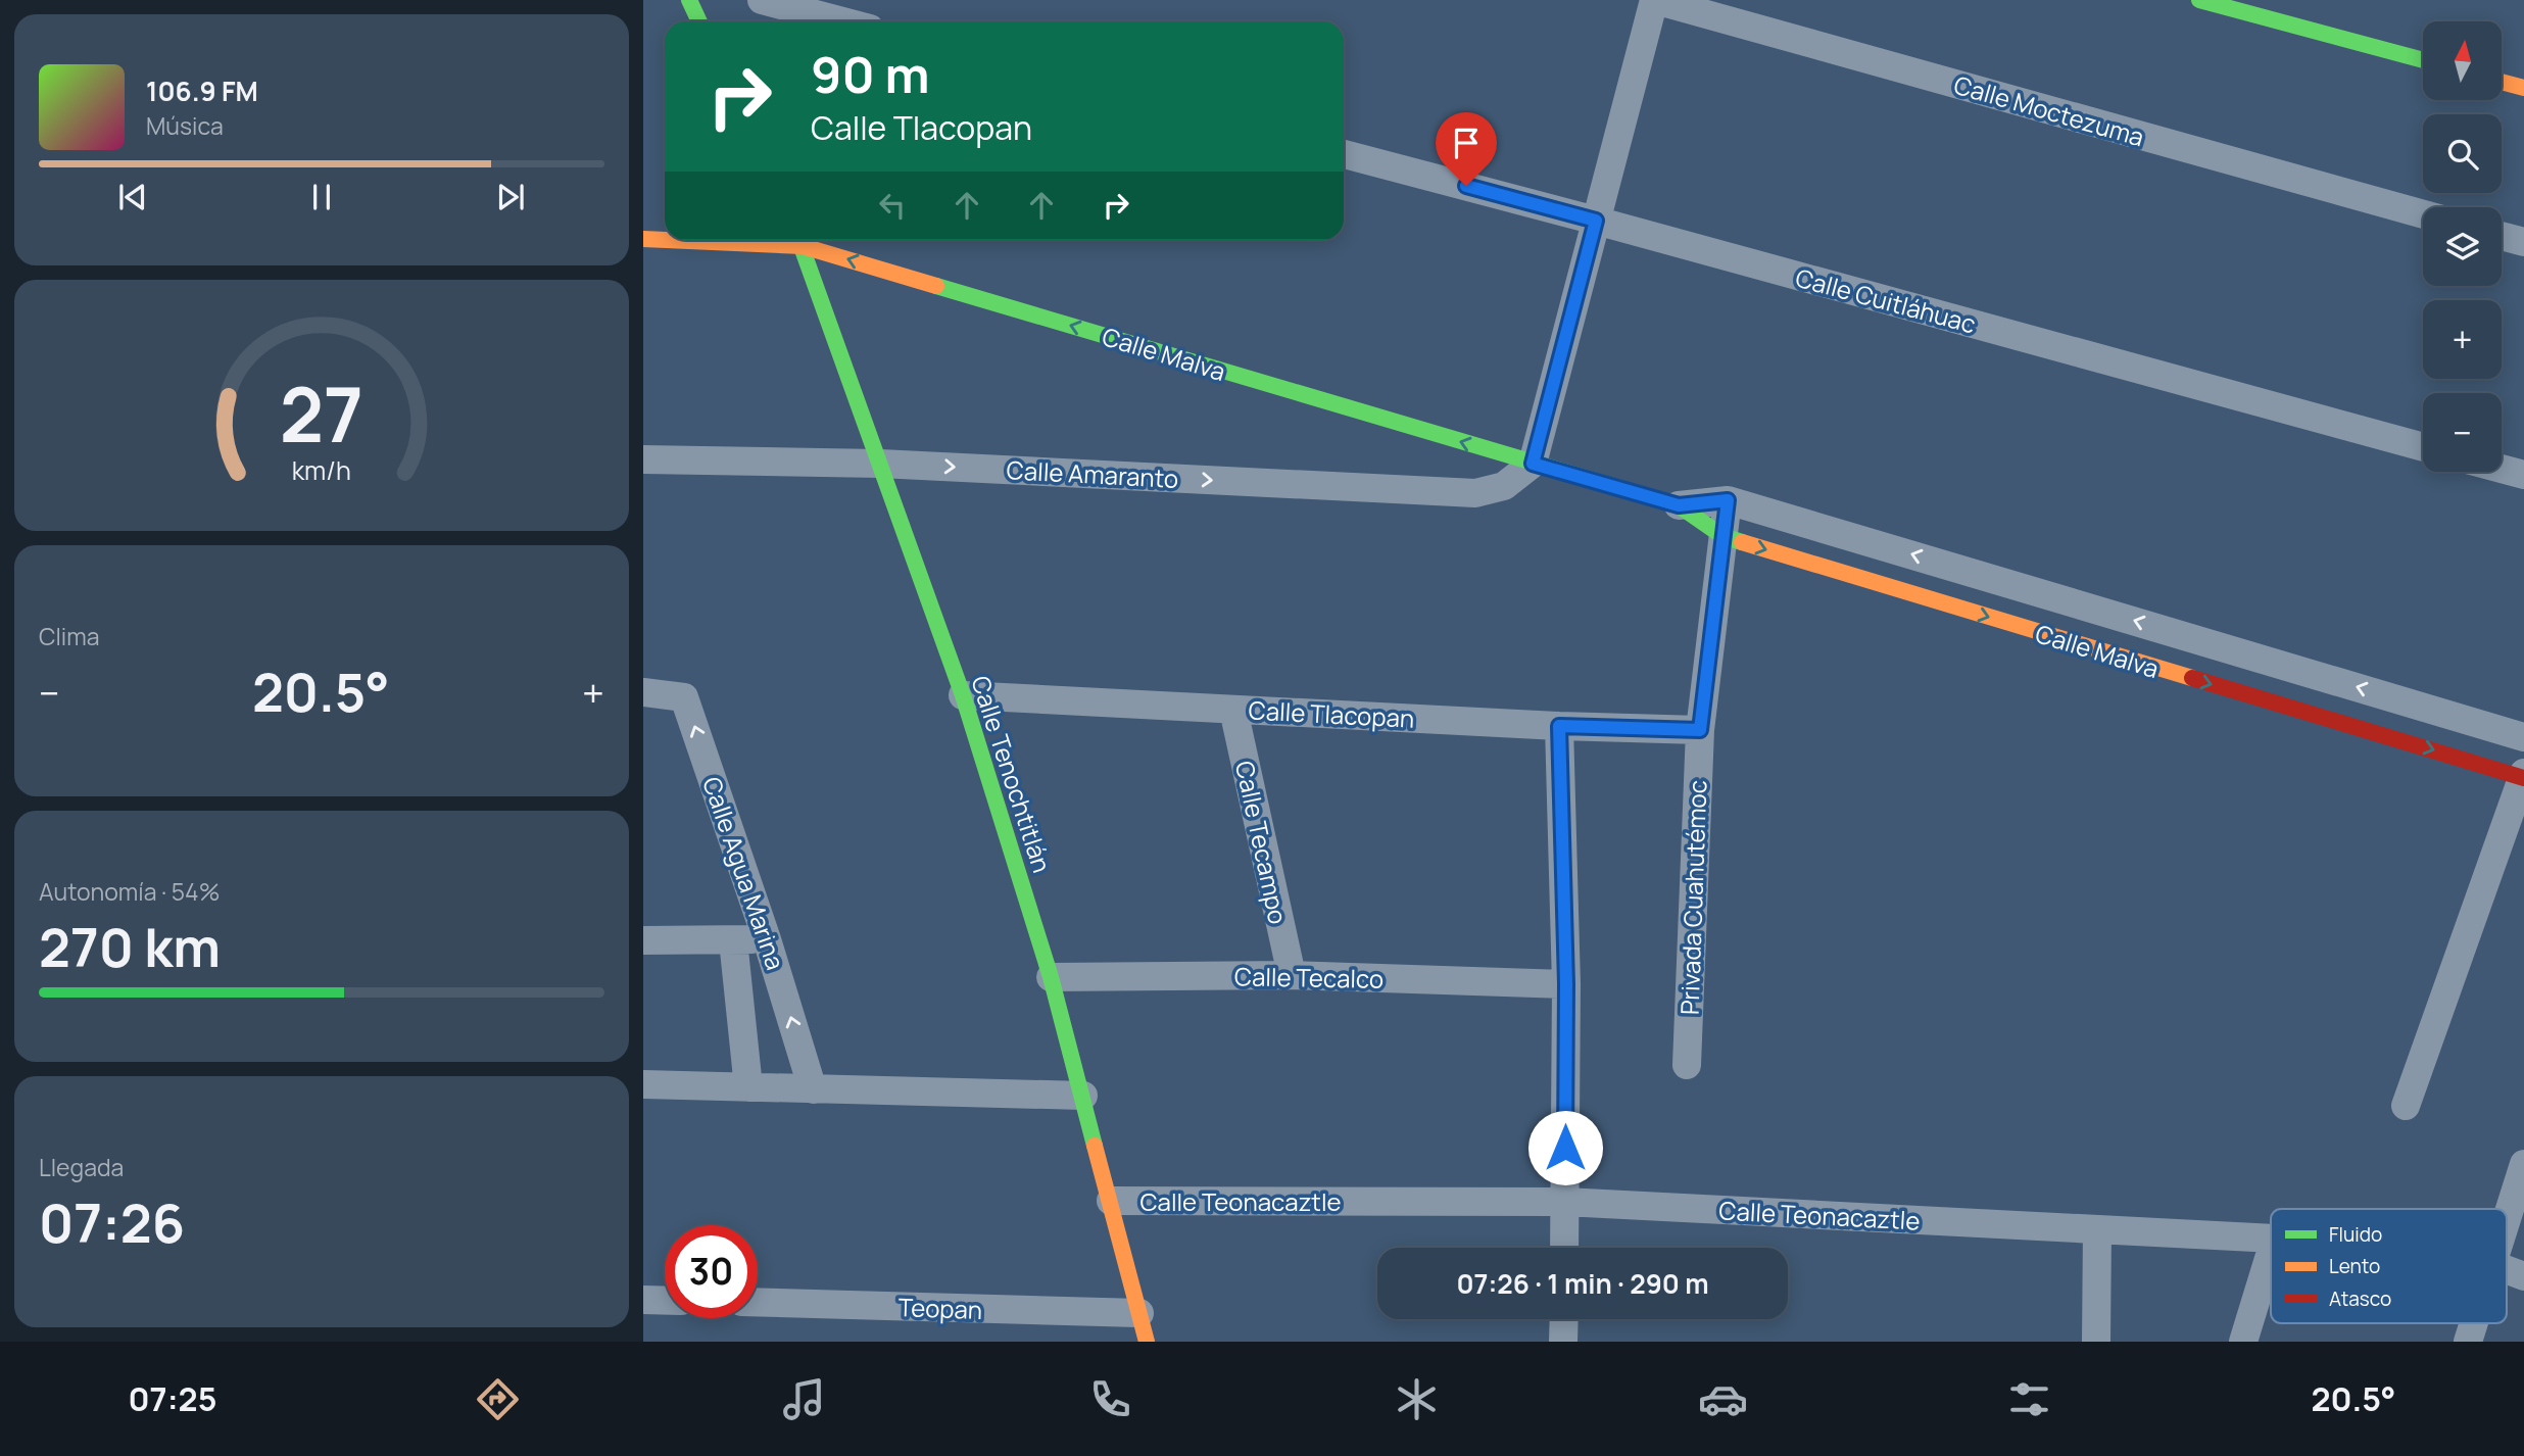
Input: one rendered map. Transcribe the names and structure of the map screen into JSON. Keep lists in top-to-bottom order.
{
  "streets": {
    "street": [
      "Calle Moctezuma",
      "Calle Cuitláhuac",
      "Calle Malva",
      "Calle Amaranto",
      "Calle Tlacopan",
      "Calle Tenochtitlán",
      "Calle Tecampo",
      "Calle Agua Marina",
      "Privada Cuahutémoc",
      "Calle Tecalco",
      "Calle Teonacaztle",
      "Teopan"
    ]
  },
  "crossings": [
    ["Calle Malva", "Calle Amaranto"],
    ["Calle Malva", "Privada Cuahutémoc"],
    ["Calle Amaranto", "Calle Tenochtitlán"],
    ["Calle Tlacopan", "Calle Tenochtitlán"],
    ["Calle Tlacopan", "Calle Tecampo"],
    ["Calle Tlacopan", "Privada Cuahutémoc"],
    ["Calle Tenochtitlán", "Calle Tecalco"],
    ["Calle Tenochtitlán", "Calle Teonacaztle"],
    ["Calle Tenochtitlán", "Teopan"],
    ["Calle Tecampo", "Calle Tecalco"]
  ],
  "one_way": ["Calle Amaranto"],
  "legend": ["Fluido", "Lento", "Atasco"],
  "north": "top",
  "page": {
    "map_buttons": ["+", "−"],
    "turn": ["90 m", "Calle Tlacopan"],
    "song": ["106.9 FM", "Música"],
    "tile": [
      "Clima",
      ["Autonomía · 54%", "270 km"],
      ["Llegada", "07:26"]
    ],
    "heat": ["−", "20.5°", "+"],
    "limit": "30",
    "trip": "07:26 · 1 min · 290 m",
    "tabs": ["07:25", "20.5°"],
    "gauge": ["27", "km/h"]
  }
}
